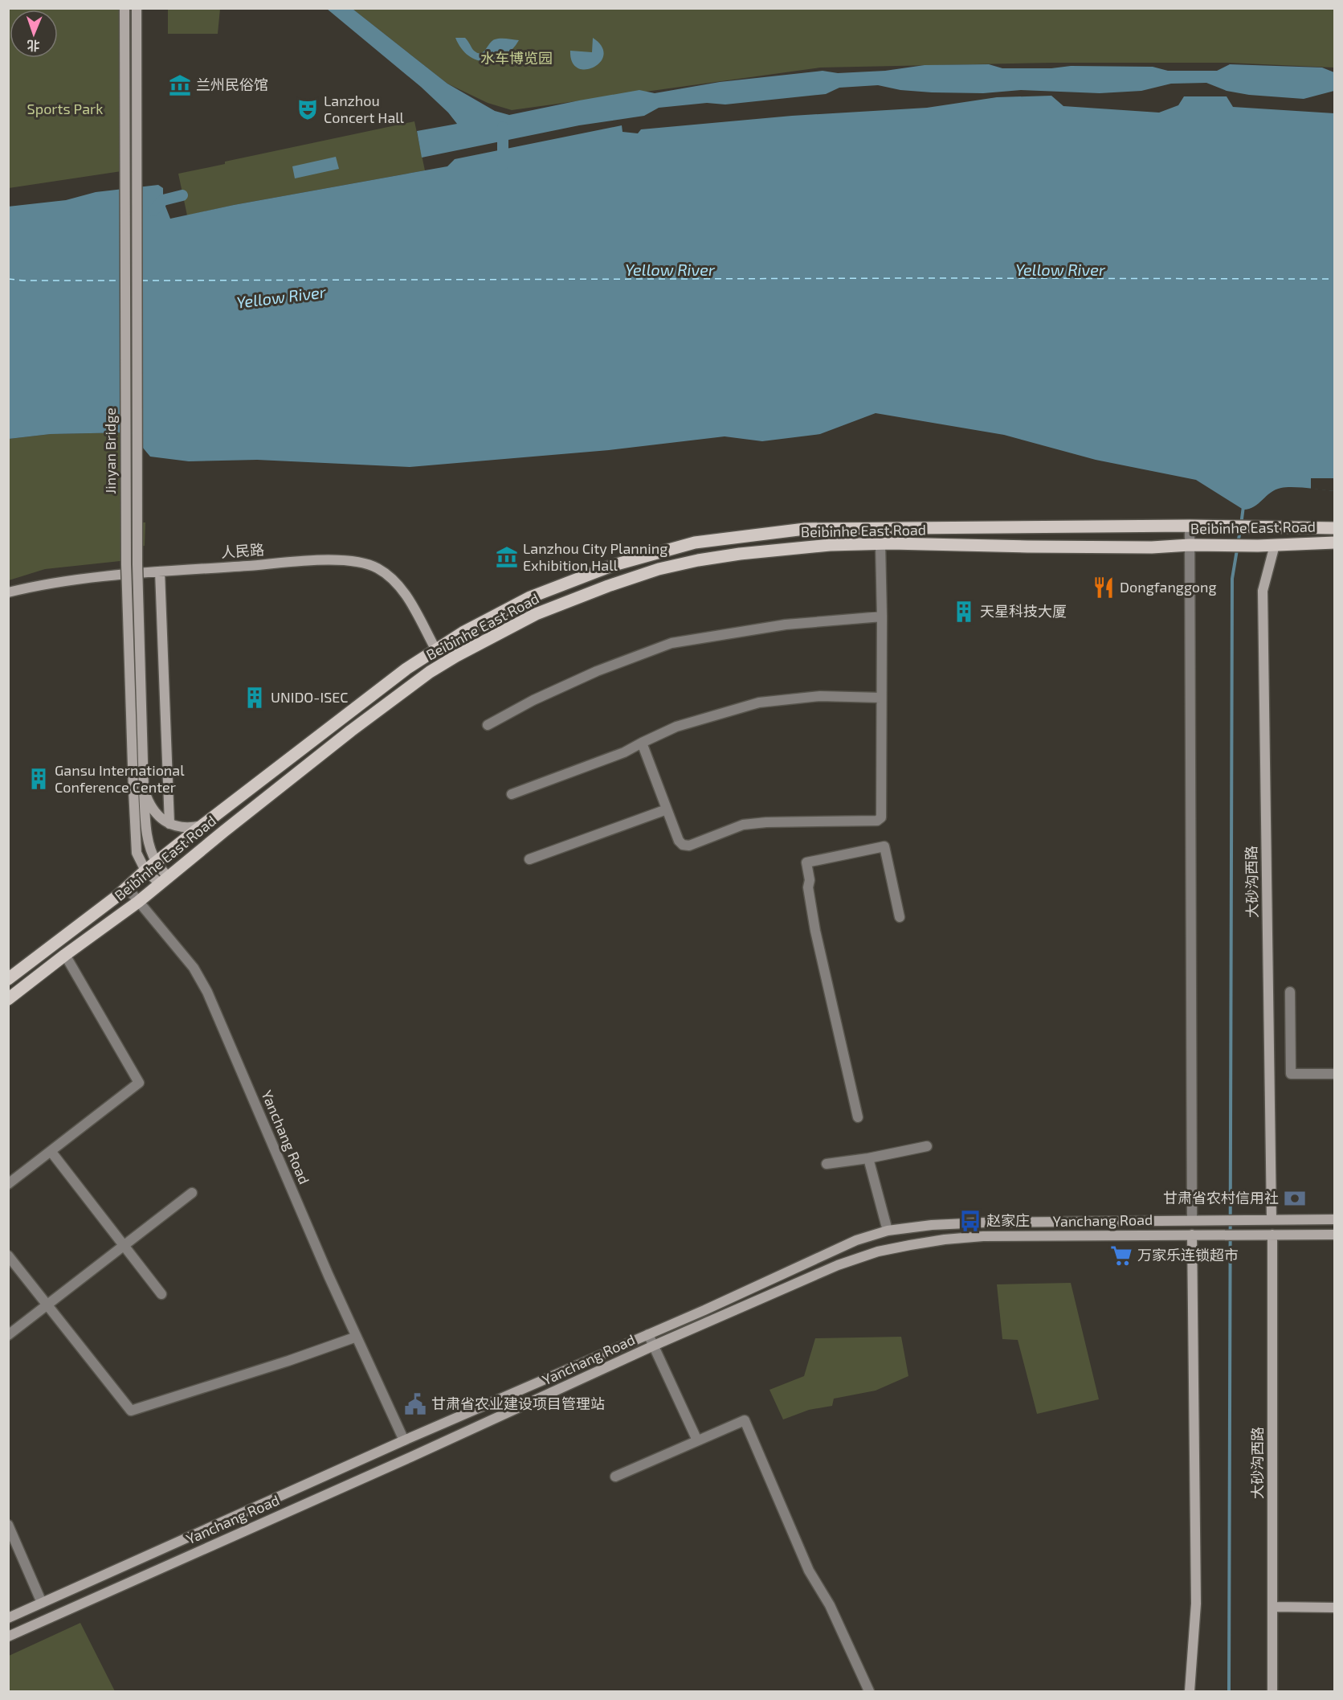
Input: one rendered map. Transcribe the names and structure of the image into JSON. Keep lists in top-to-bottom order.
{
  "streets": {
    "main road": [
      "Jinyan Bridge",
      "Beibinhe East Road",
      "人民路",
      "大砂沟西路",
      "Yanchang Road"
    ]
  },
  "crossings": [
    ["Jinyan Bridge", "Beibinhe East Road"],
    ["Beibinhe East Road", "人民路"],
    ["Beibinhe East Road", "大砂沟西路"],
    ["Beibinhe East Road", "Yanchang Road"],
    ["大砂沟西路", "Yanchang Road"]
  ],
  "water": ["Yellow River"],
  "parks": ["水车博览园", "Sports Park"],
  "places": {
    "museum": ["兰州民俗馆", "Lanzhou City Planning Exhibition Hall"],
    "theatre": ["Lanzhou Concert Hall"],
    "restaurant": ["Dongfanggong"],
    "building": ["天星科技大厦", "UNIDO-ISEC", "Gansu International Conference Center"],
    "bank": ["甘肃省农村信用社"],
    "bus stop": ["赵家庄"],
    "supermarket": ["万家乐连锁超市"],
    "public building": ["甘肃省农业建设项目管理站"]
  },
  "north": "bottom"
}
